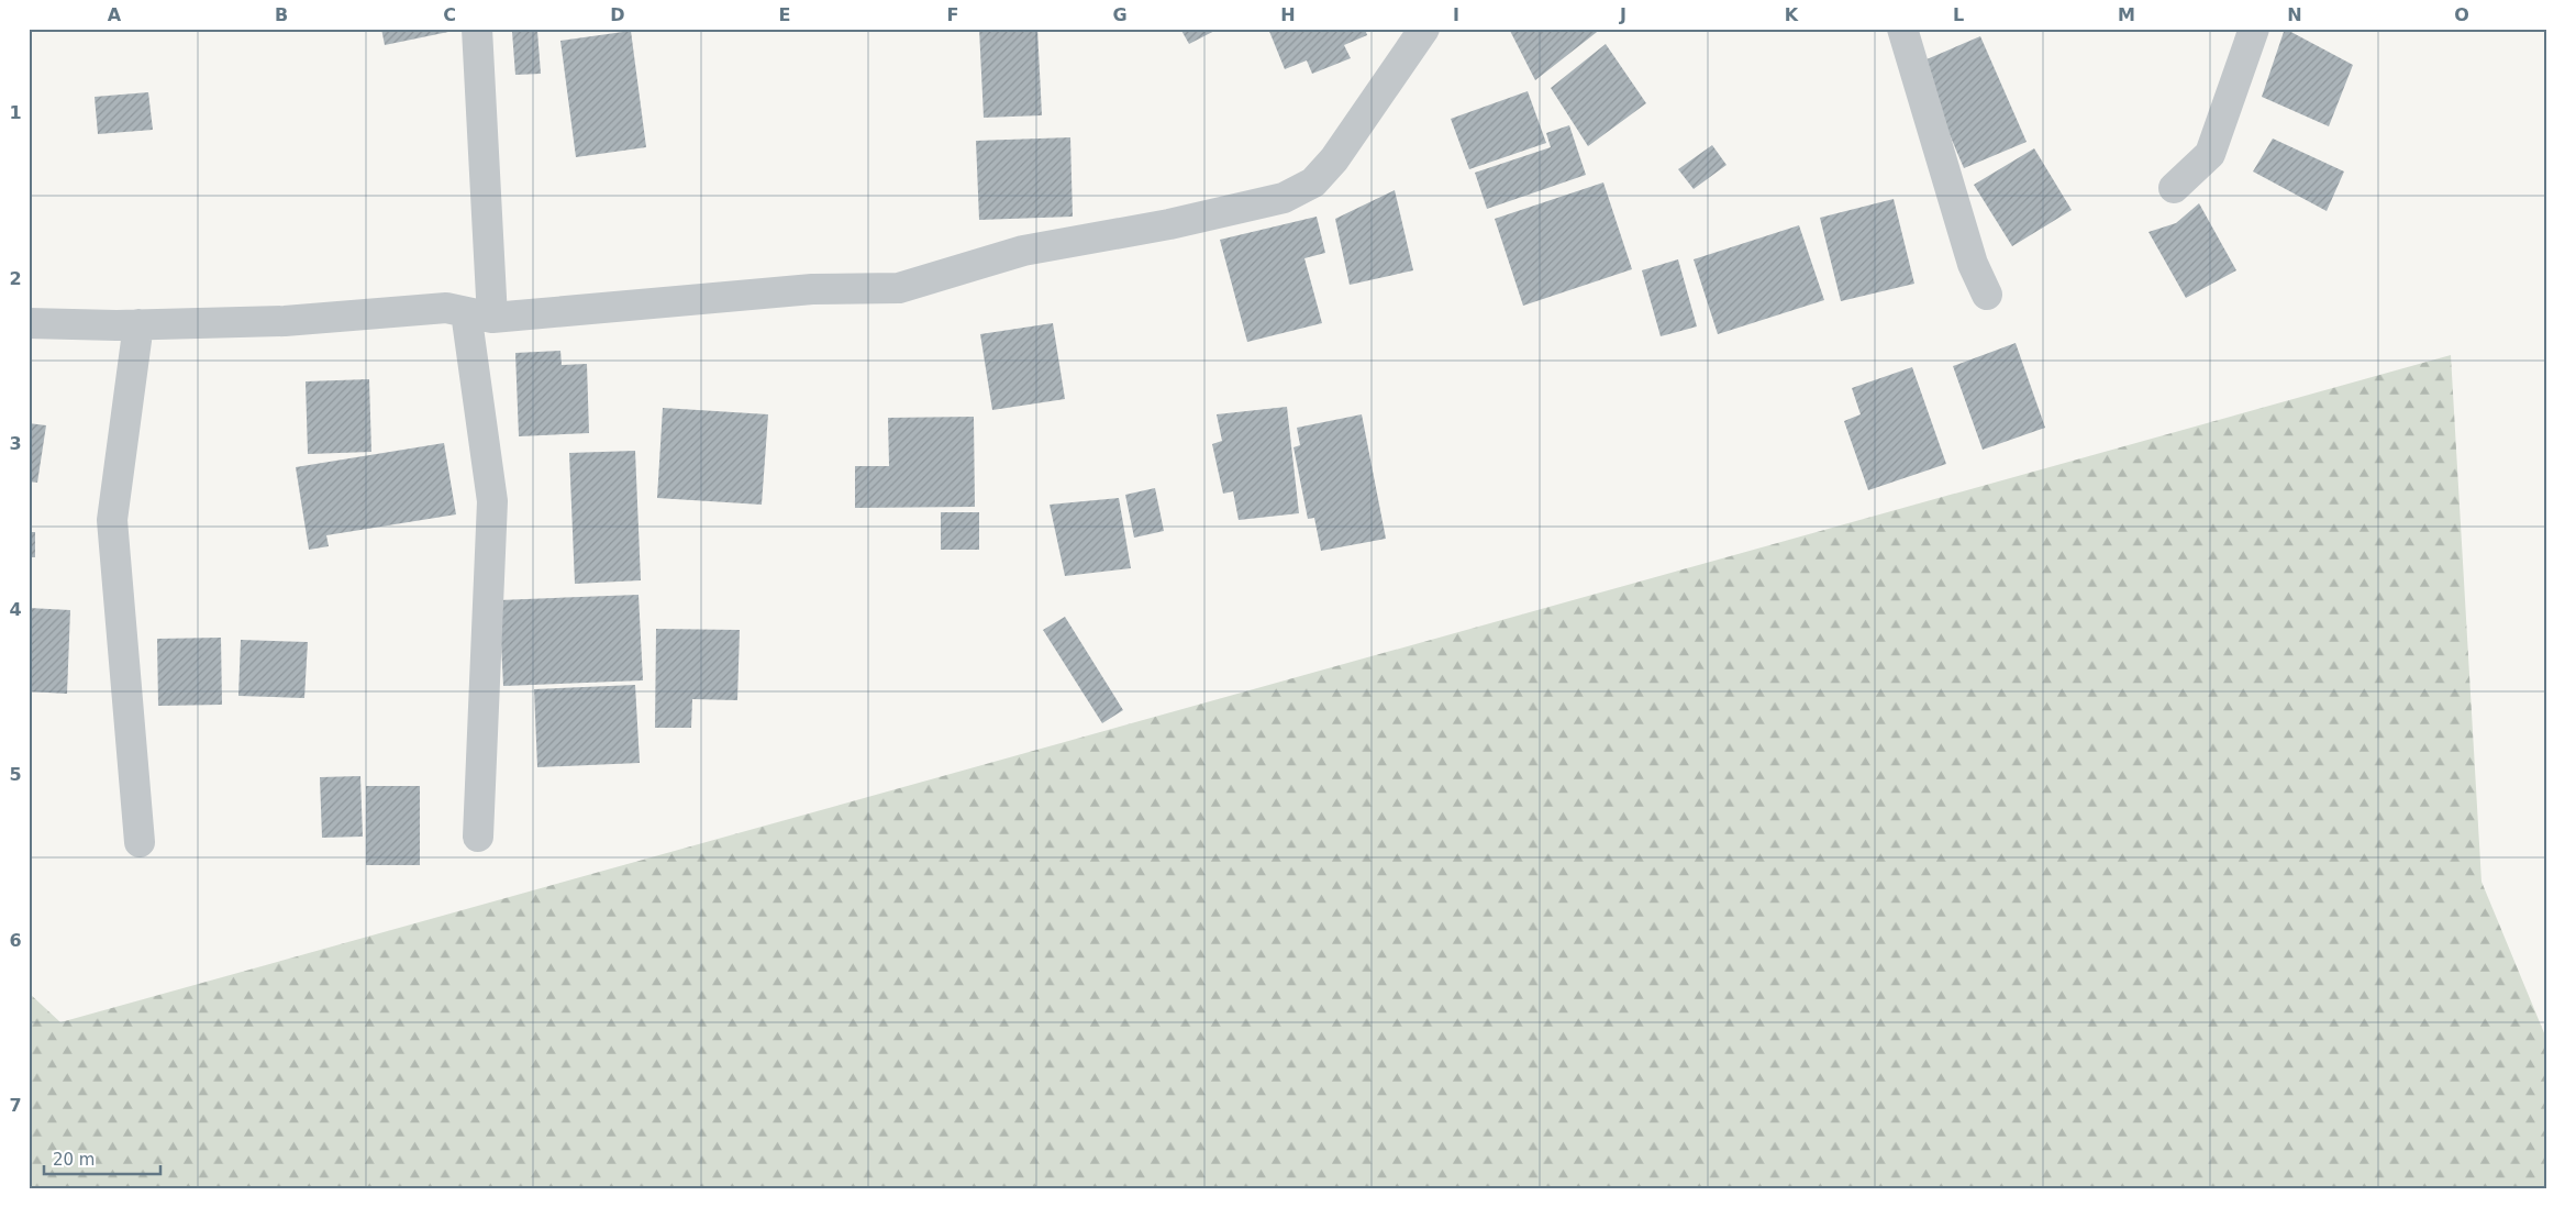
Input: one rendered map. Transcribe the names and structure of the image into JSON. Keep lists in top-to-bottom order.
{
  "scale_bar": "20 m",
  "grid": {
    "columns": [
      "A",
      "B",
      "C",
      "D",
      "E",
      "F",
      "G",
      "H",
      "I",
      "J",
      "K",
      "L",
      "M",
      "N",
      "O"
    ],
    "rows": [
      "1",
      "2",
      "3",
      "4",
      "5",
      "6",
      "7"
    ]
  }
}
